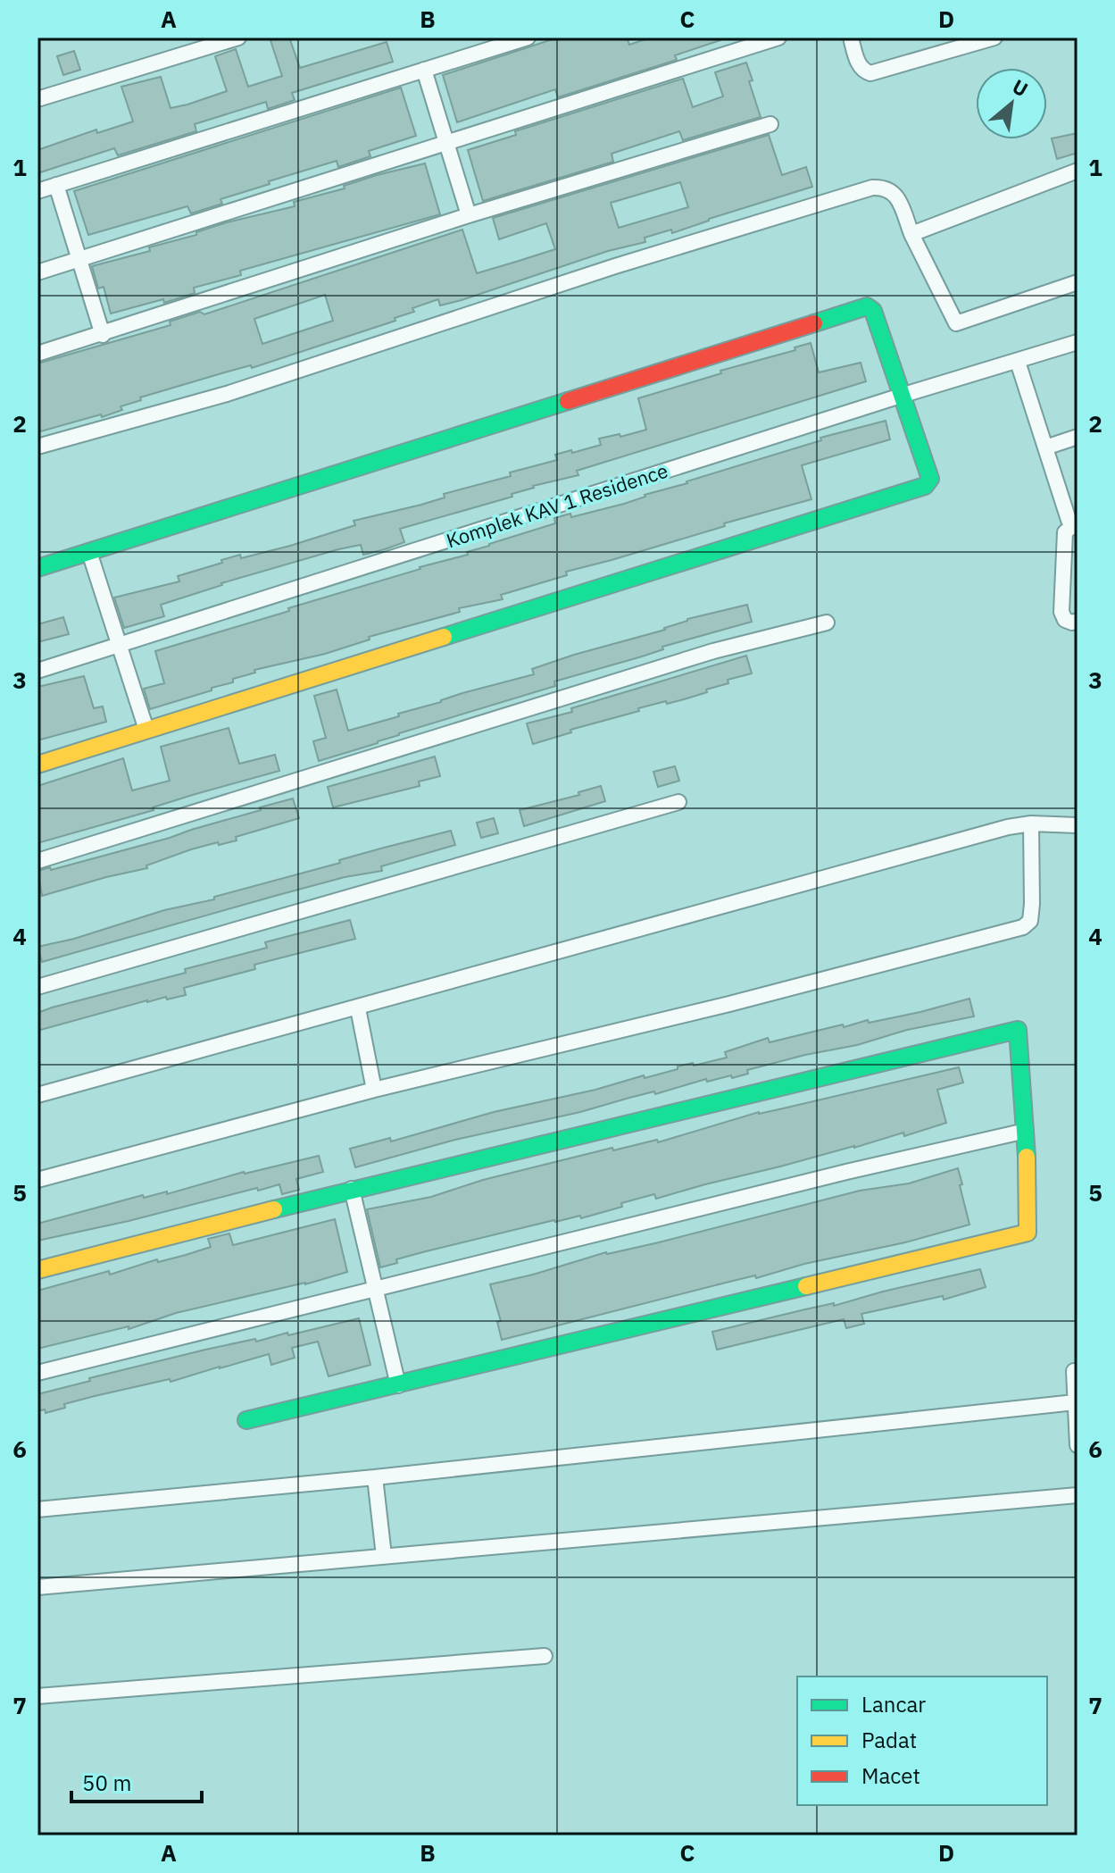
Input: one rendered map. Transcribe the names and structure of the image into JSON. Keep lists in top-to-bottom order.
{
  "streets": {
    "street": ["Komplek KAV 1 Residence"]
  },
  "legend": ["Lancar", "Padat", "Macet"],
  "scale_bar": "50 m",
  "north": "top right",
  "grid": {
    "columns": [
      "A",
      "B",
      "C",
      "D"
    ],
    "rows": [
      "1",
      "2",
      "3",
      "4",
      "5",
      "6",
      "7"
    ]
  }
}
